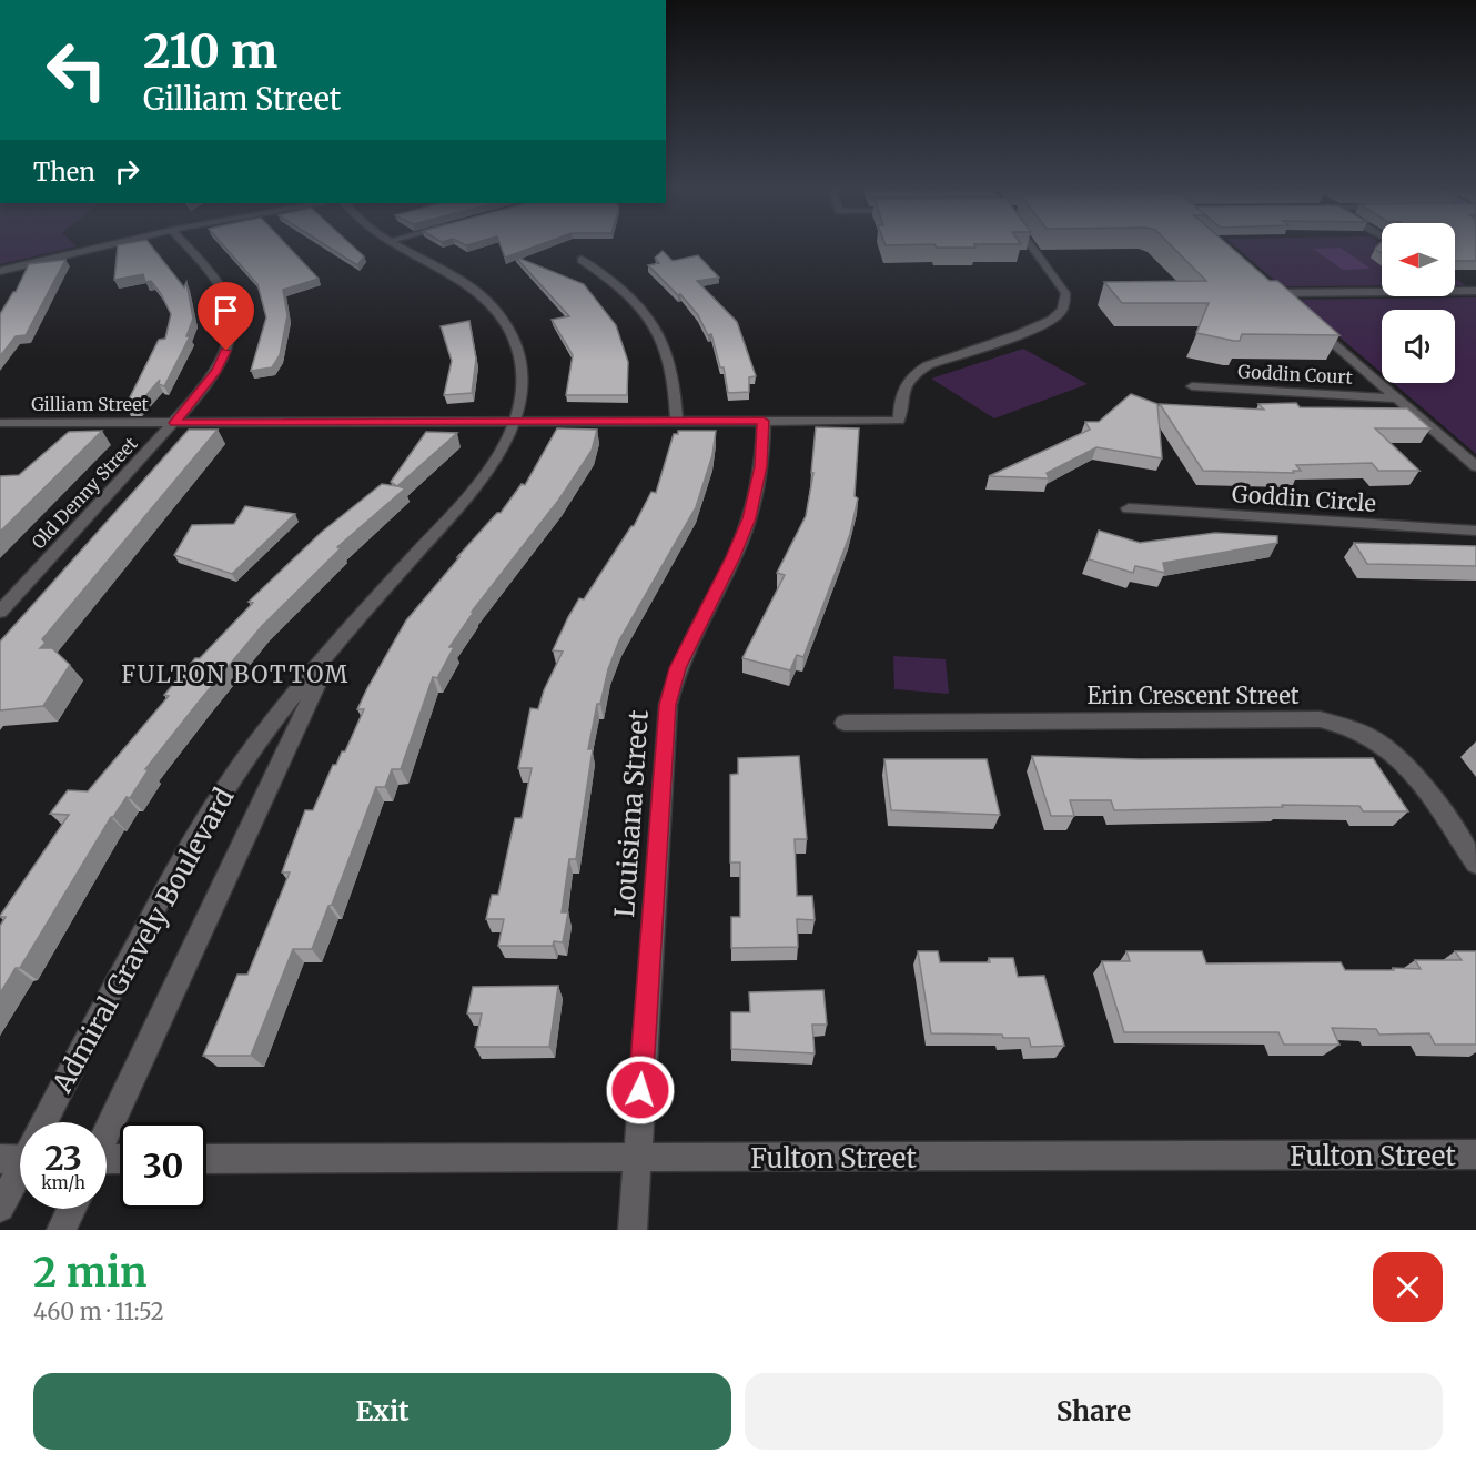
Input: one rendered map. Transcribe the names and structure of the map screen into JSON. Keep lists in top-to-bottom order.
{
  "streets": {
    "street": [
      "Goddin Court",
      "Gilliam Street",
      "Old Denny Street",
      "Goddin Circle",
      "Erin Crescent Street",
      "Louisiana Street",
      "Admiral Gravely Boulevard",
      "Fulton Street"
    ]
  },
  "crossings": [
    ["Gilliam Street", "Old Denny Street"],
    ["Gilliam Street", "Louisiana Street"],
    ["Gilliam Street", "Admiral Gravely Boulevard"],
    ["Louisiana Street", "Fulton Street"]
  ],
  "districts": ["FULTON BOTTOM"],
  "north": "left",
  "page": {
    "turn": ["210 m", "Gilliam Street"],
    "then": "Then",
    "speed": "23 km/h",
    "limit": "30",
    "heading": ["2 min", "460 m · 11:52"],
    "buttons": ["Exit", "Share"]
  }
}
